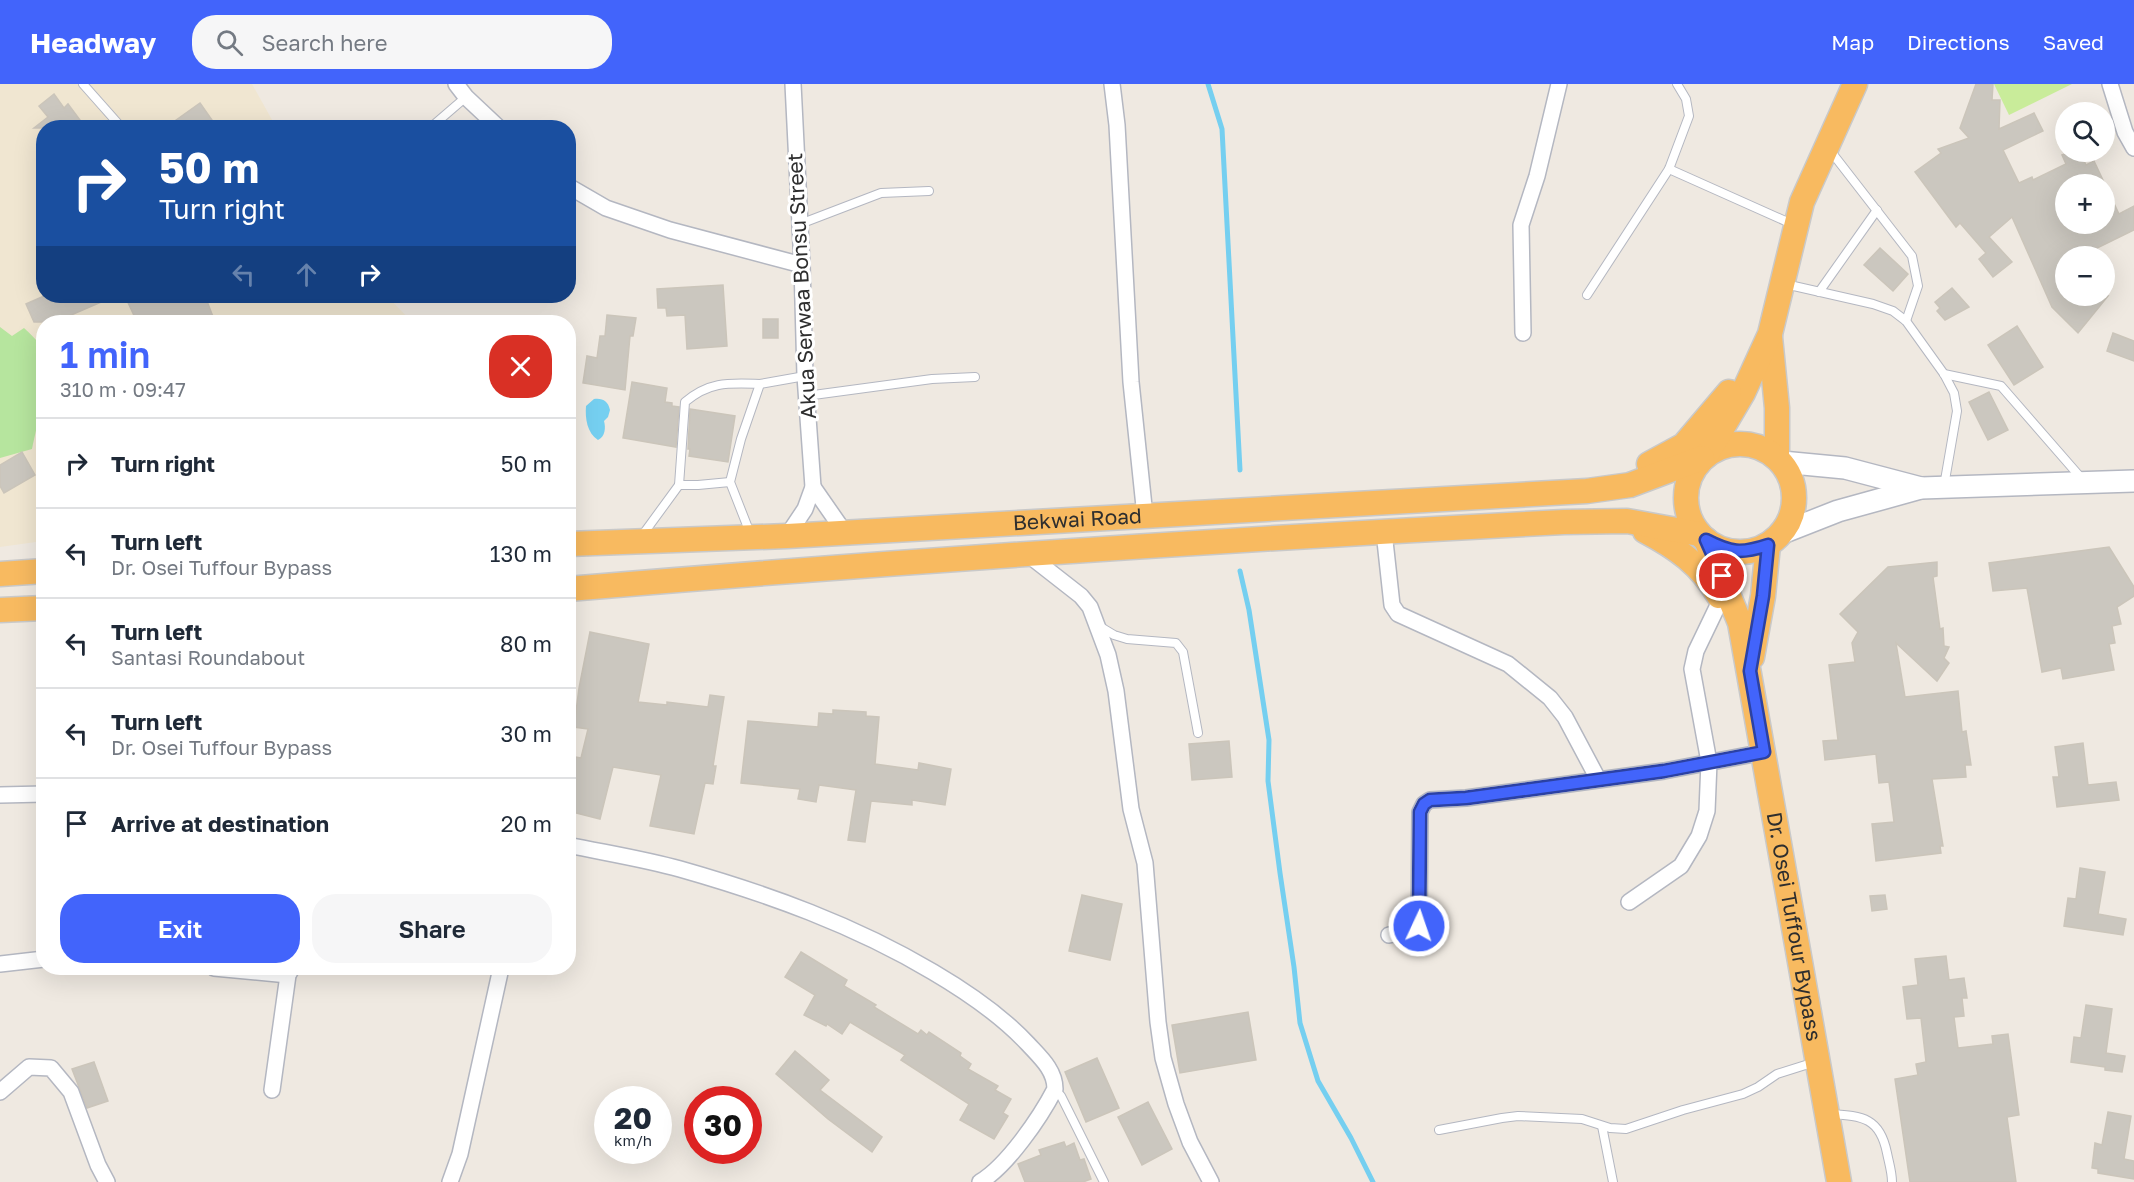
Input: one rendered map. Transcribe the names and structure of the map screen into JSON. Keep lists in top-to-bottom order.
{
  "streets": {
    "highway": ["Bekwai Road", "Dr. Osei Tuffour Bypass"],
    "street": ["Akua Serwaa Bonsu Street"]
  },
  "crossings": [
    ["Bekwai Road", "Dr. Osei Tuffour Bypass"]
  ],
  "page": {
    "header": "Headway",
    "search": "Search here",
    "nav": ["Map", "Directions", "Saved"],
    "map_buttons": ["+", "−"],
    "turn": ["50 m", "Turn right"],
    "heading": ["1 min", "310 m · 09:47"],
    "list": [
      {
        "name": "Turn right",
        "value": "50 m"
      },
      {
        "name": "Turn left",
        "note": "Dr. Osei Tuffour Bypass",
        "value": "130 m"
      },
      {
        "name": "Turn left",
        "note": "Santasi Roundabout",
        "value": "80 m"
      },
      {
        "name": "Turn left",
        "note": "Dr. Osei Tuffour Bypass",
        "value": "30 m"
      },
      {
        "name": "Arrive at destination",
        "value": "20 m"
      }
    ],
    "buttons": ["Exit", "Share"],
    "speed": "20 km/h",
    "limit": "30"
  }
}
